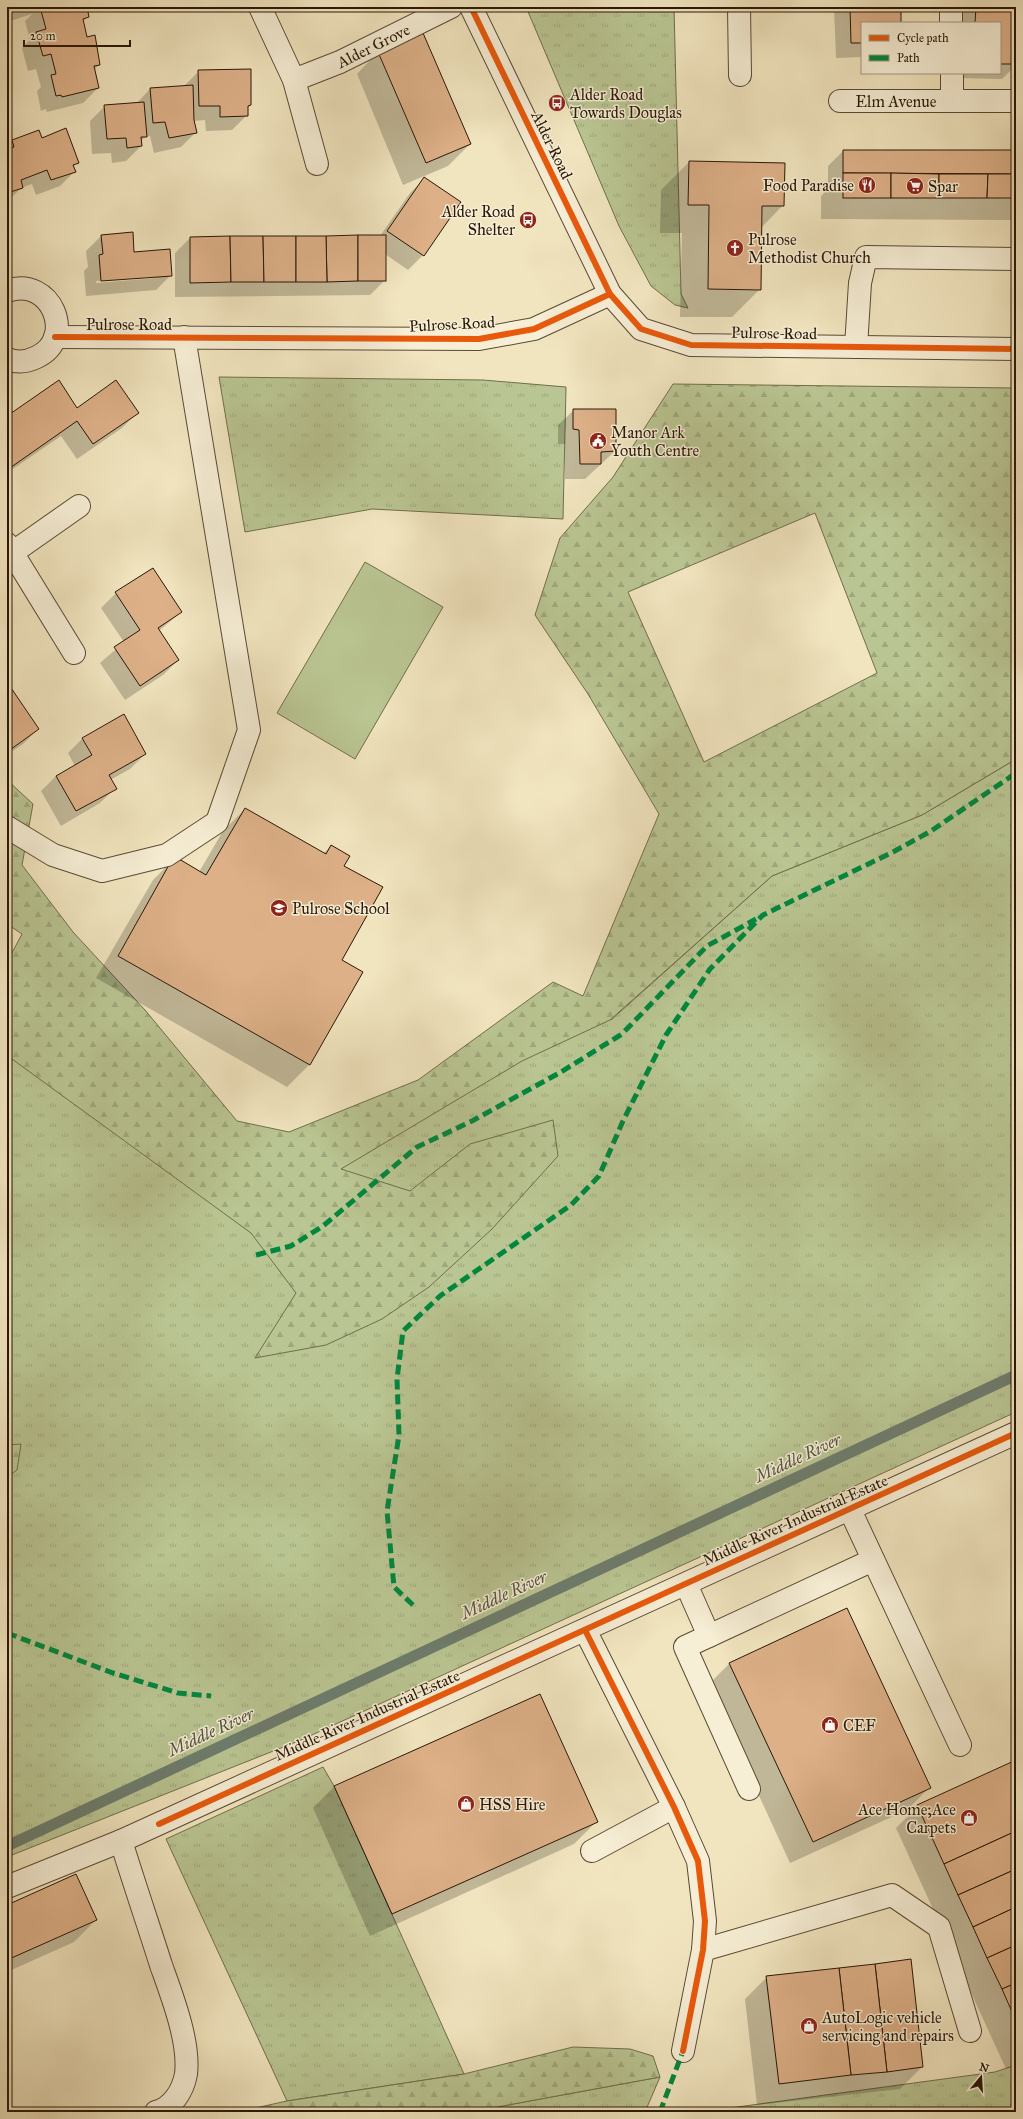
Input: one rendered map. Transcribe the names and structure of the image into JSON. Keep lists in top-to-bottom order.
{
  "streets": {
    "street": [
      "Alder Grove",
      "Elm Avenue",
      "Alder Road",
      "Pulrose Road",
      "Middle River Industrial Estate"
    ]
  },
  "crossings": [
    ["Alder Road", "Pulrose Road"]
  ],
  "water": ["Middle River"],
  "places": {
    "bus stop": ["Alder Road Towards Douglas", "Alder Road Shelter"],
    "restaurant": ["Food Paradise"],
    "supermarket": ["Spar"],
    "church": ["Pulrose Methodist Church"],
    "public building": ["Manor Ark Youth Centre"],
    "school or university": ["Pulrose School"],
    "shop": [
      "CEF",
      "HSS Hire",
      "Ace Home;Ace Carpets",
      "AutoLogic vehicle servicing and repairs"
    ]
  },
  "legend": ["Cycle path", "Path"],
  "scale_bar": "20 m",
  "north": "top"
}
